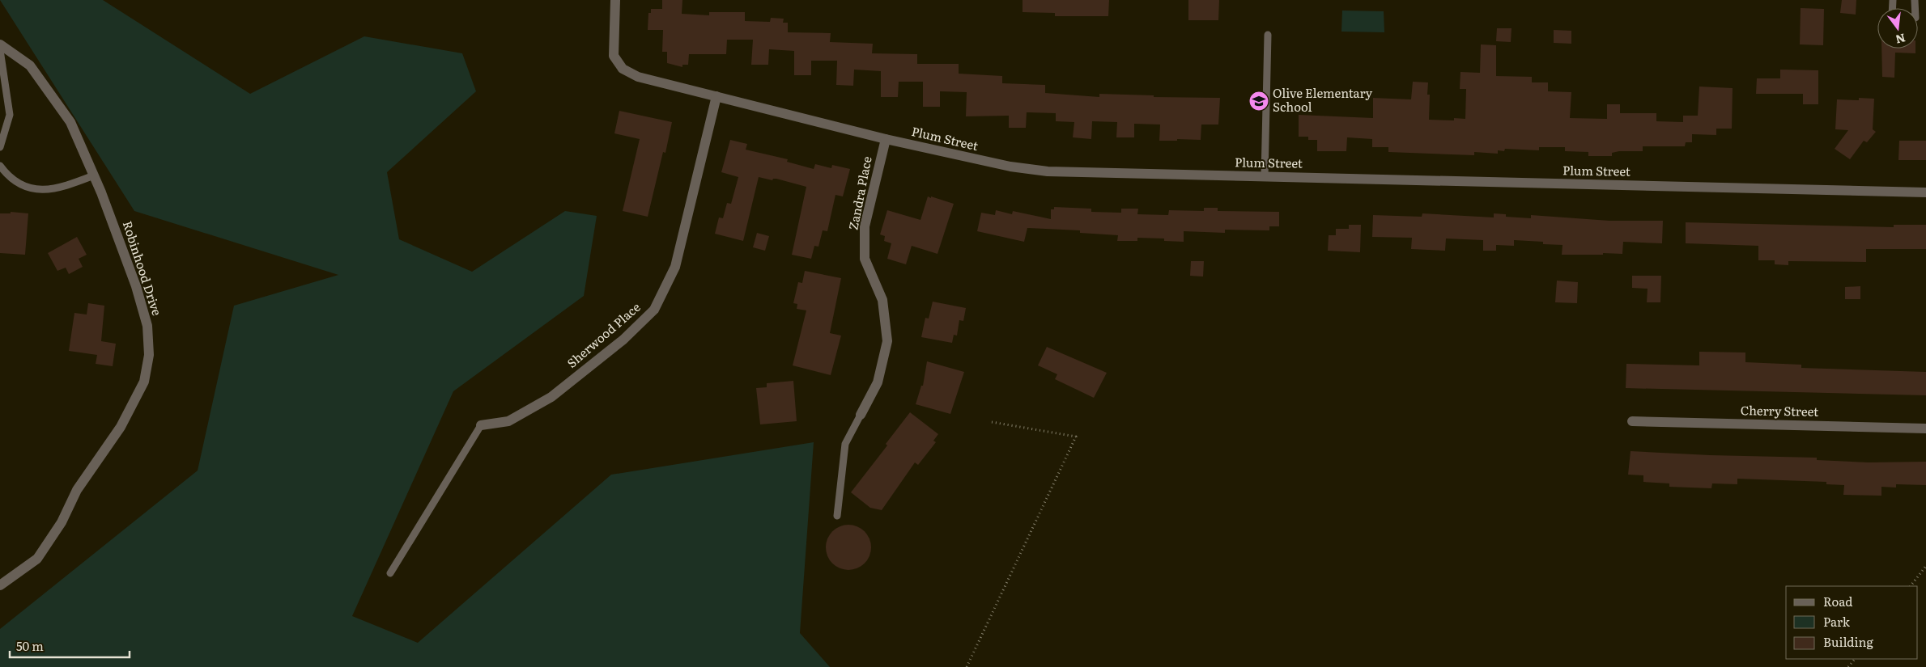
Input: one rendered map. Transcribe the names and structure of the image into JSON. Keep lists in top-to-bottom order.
{
  "streets": {
    "street": [
      "Plum Street",
      "Zandra Place",
      "Robinhood Drive",
      "Sherwood Place",
      "Cherry Street"
    ]
  },
  "crossings": [
    ["Plum Street", "Zandra Place"],
    ["Plum Street", "Sherwood Place"]
  ],
  "places": {
    "school or university": ["Olive Elementary School"]
  },
  "legend": ["Road", "Park", "Building"],
  "scale_bar": "50 m",
  "north": "bottom"
}
